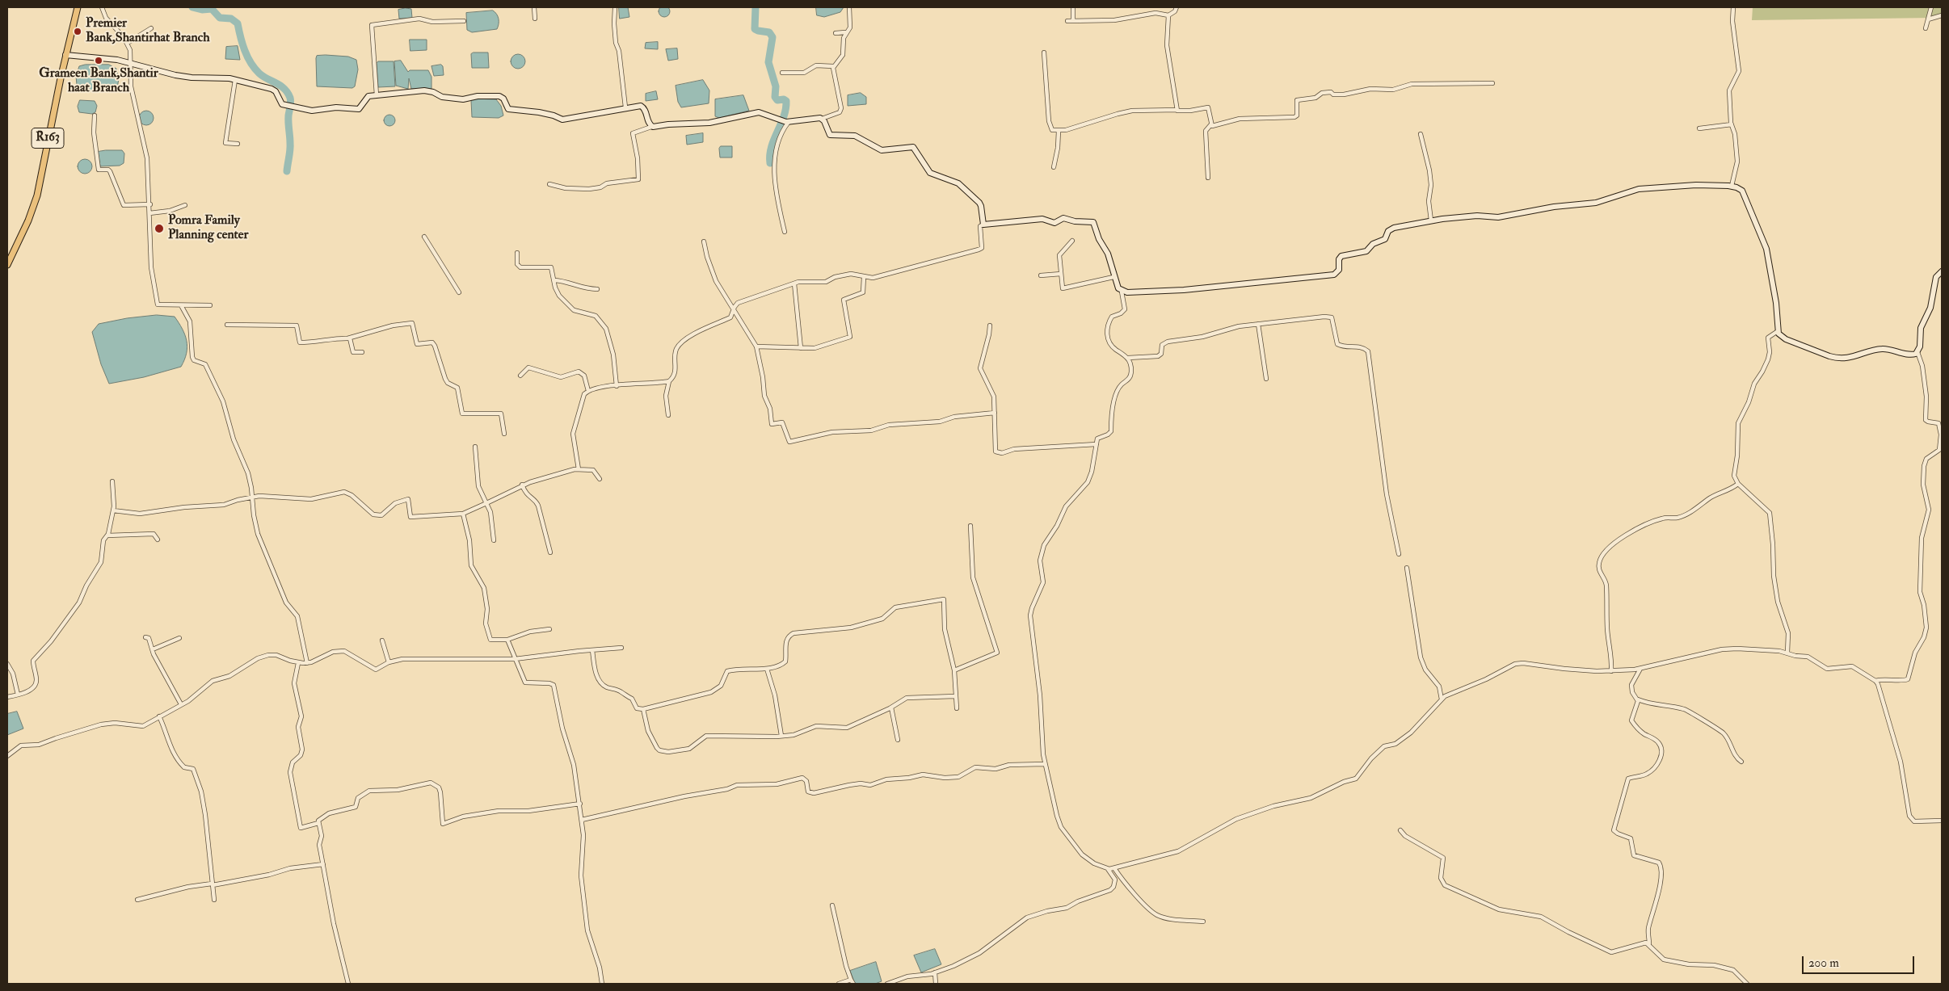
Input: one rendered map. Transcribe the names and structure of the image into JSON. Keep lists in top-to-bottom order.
{
  "streets": {
    "main road": ["R163"]
  },
  "places": ["Premier Bank,Shantirhat Branch", "Grameen Bank,Shantir haat Branch", "Pomra Family Planning center"],
  "scale_bar": "200 m"
}
